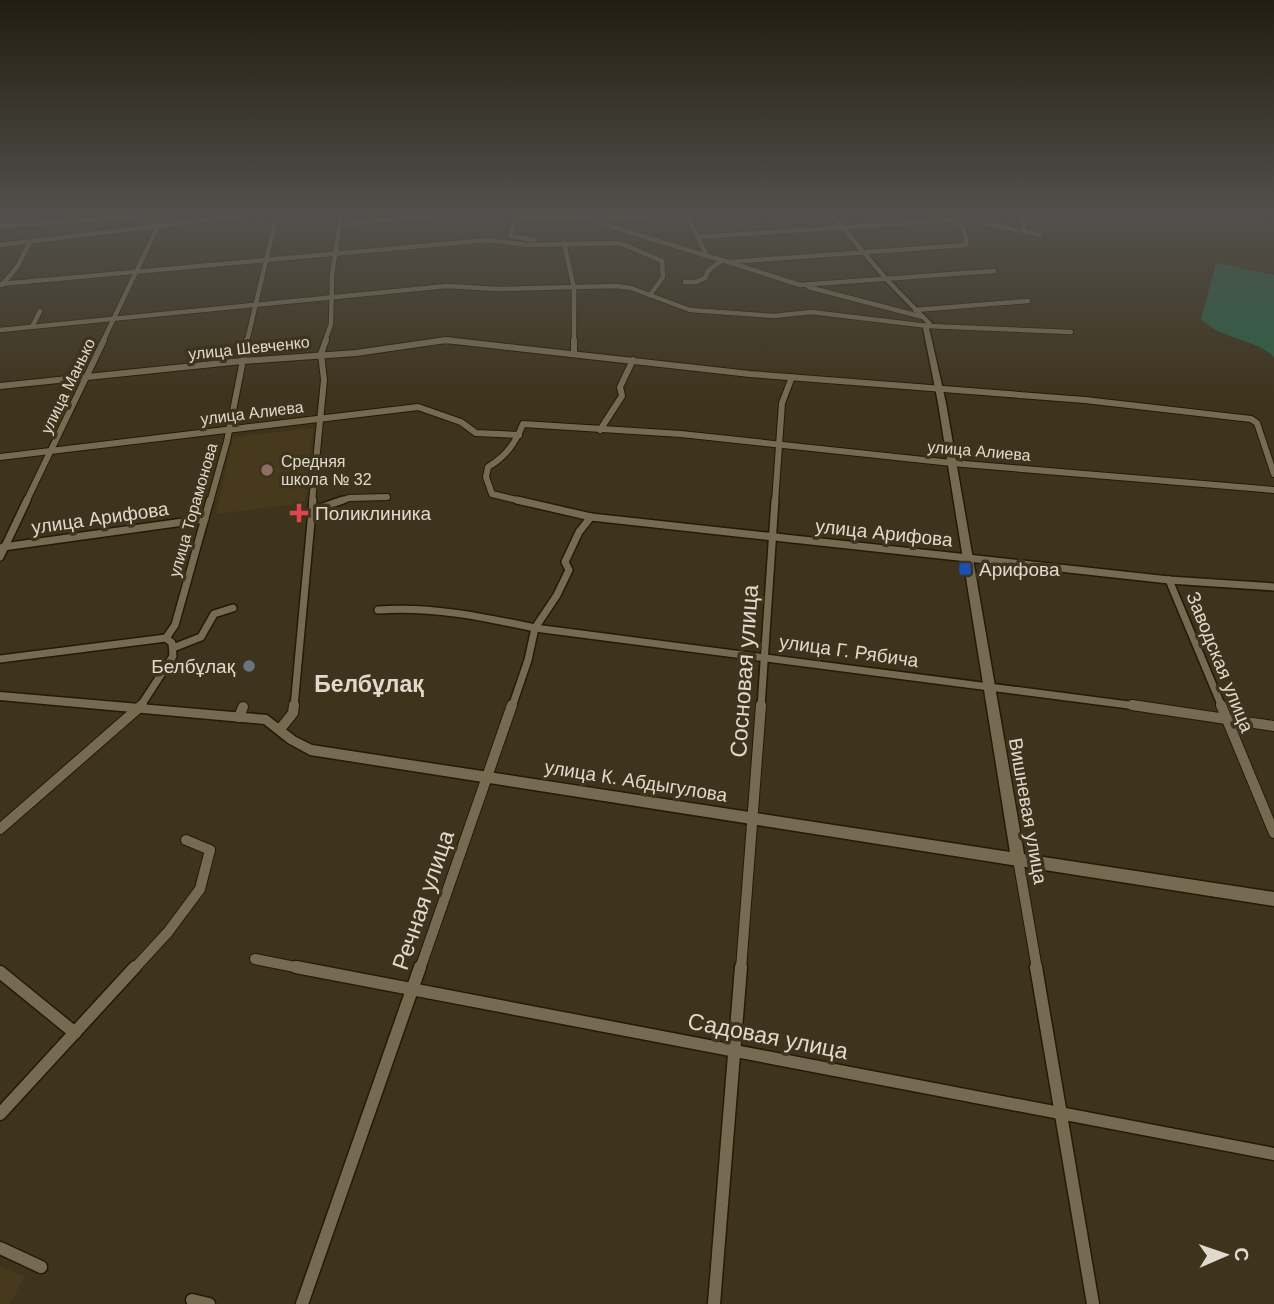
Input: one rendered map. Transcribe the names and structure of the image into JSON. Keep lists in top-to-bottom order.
{
  "streets": {
    "street": [
      "улица Шевченко",
      "улица Манько",
      "улица Алиева",
      "улица Торамонова",
      "улица Арифова",
      "улица Г. Рябича",
      "Заводская улица",
      "Сосновая улица",
      "улица К. Абдыгулова",
      "Вишневая улица",
      "Речная улица",
      "Садовая улица"
    ]
  },
  "crossings": [
    ["улица Шевченко", "улица Манько"],
    ["улица Шевченко", "улица Торамонова"],
    ["улица Шевченко", "Сосновая улица"],
    ["улица Шевченко", "Вишневая улица"],
    ["улица Манько", "улица Алиева"],
    ["улица Манько", "улица Арифова"],
    ["улица Алиева", "улица Торамонова"],
    ["улица Алиева", "улица Арифова"],
    ["улица Алиева", "Сосновая улица"],
    ["улица Алиева", "Вишневая улица"],
    ["улица Торамонова", "улица Арифова"],
    ["улица Арифова", "Заводская улица"],
    ["улица Арифова", "Сосновая улица"],
    ["улица Арифова", "Вишневая улица"],
    ["улица Арифова", "Речная улица"],
    ["улица Г. Рябича", "Заводская улица"],
    ["улица Г. Рябича", "Сосновая улица"],
    ["улица Г. Рябича", "Вишневая улица"],
    ["улица Г. Рябича", "Речная улица"],
    ["Сосновая улица", "улица К. Абдыгулова"],
    ["Сосновая улица", "Садовая улица"],
    ["улица К. Абдыгулова", "Вишневая улица"],
    ["улица К. Абдыгулова", "Речная улица"],
    ["Вишневая улица", "Садовая улица"],
    ["Речная улица", "Садовая улица"]
  ],
  "districts": ["Белбұлақ"],
  "places": {
    "other": ["Средняя школа № 32", "Белбұлақ"],
    "health": ["Поликлиника"],
    "transit": ["Арифова"]
  },
  "north": "right"
}
